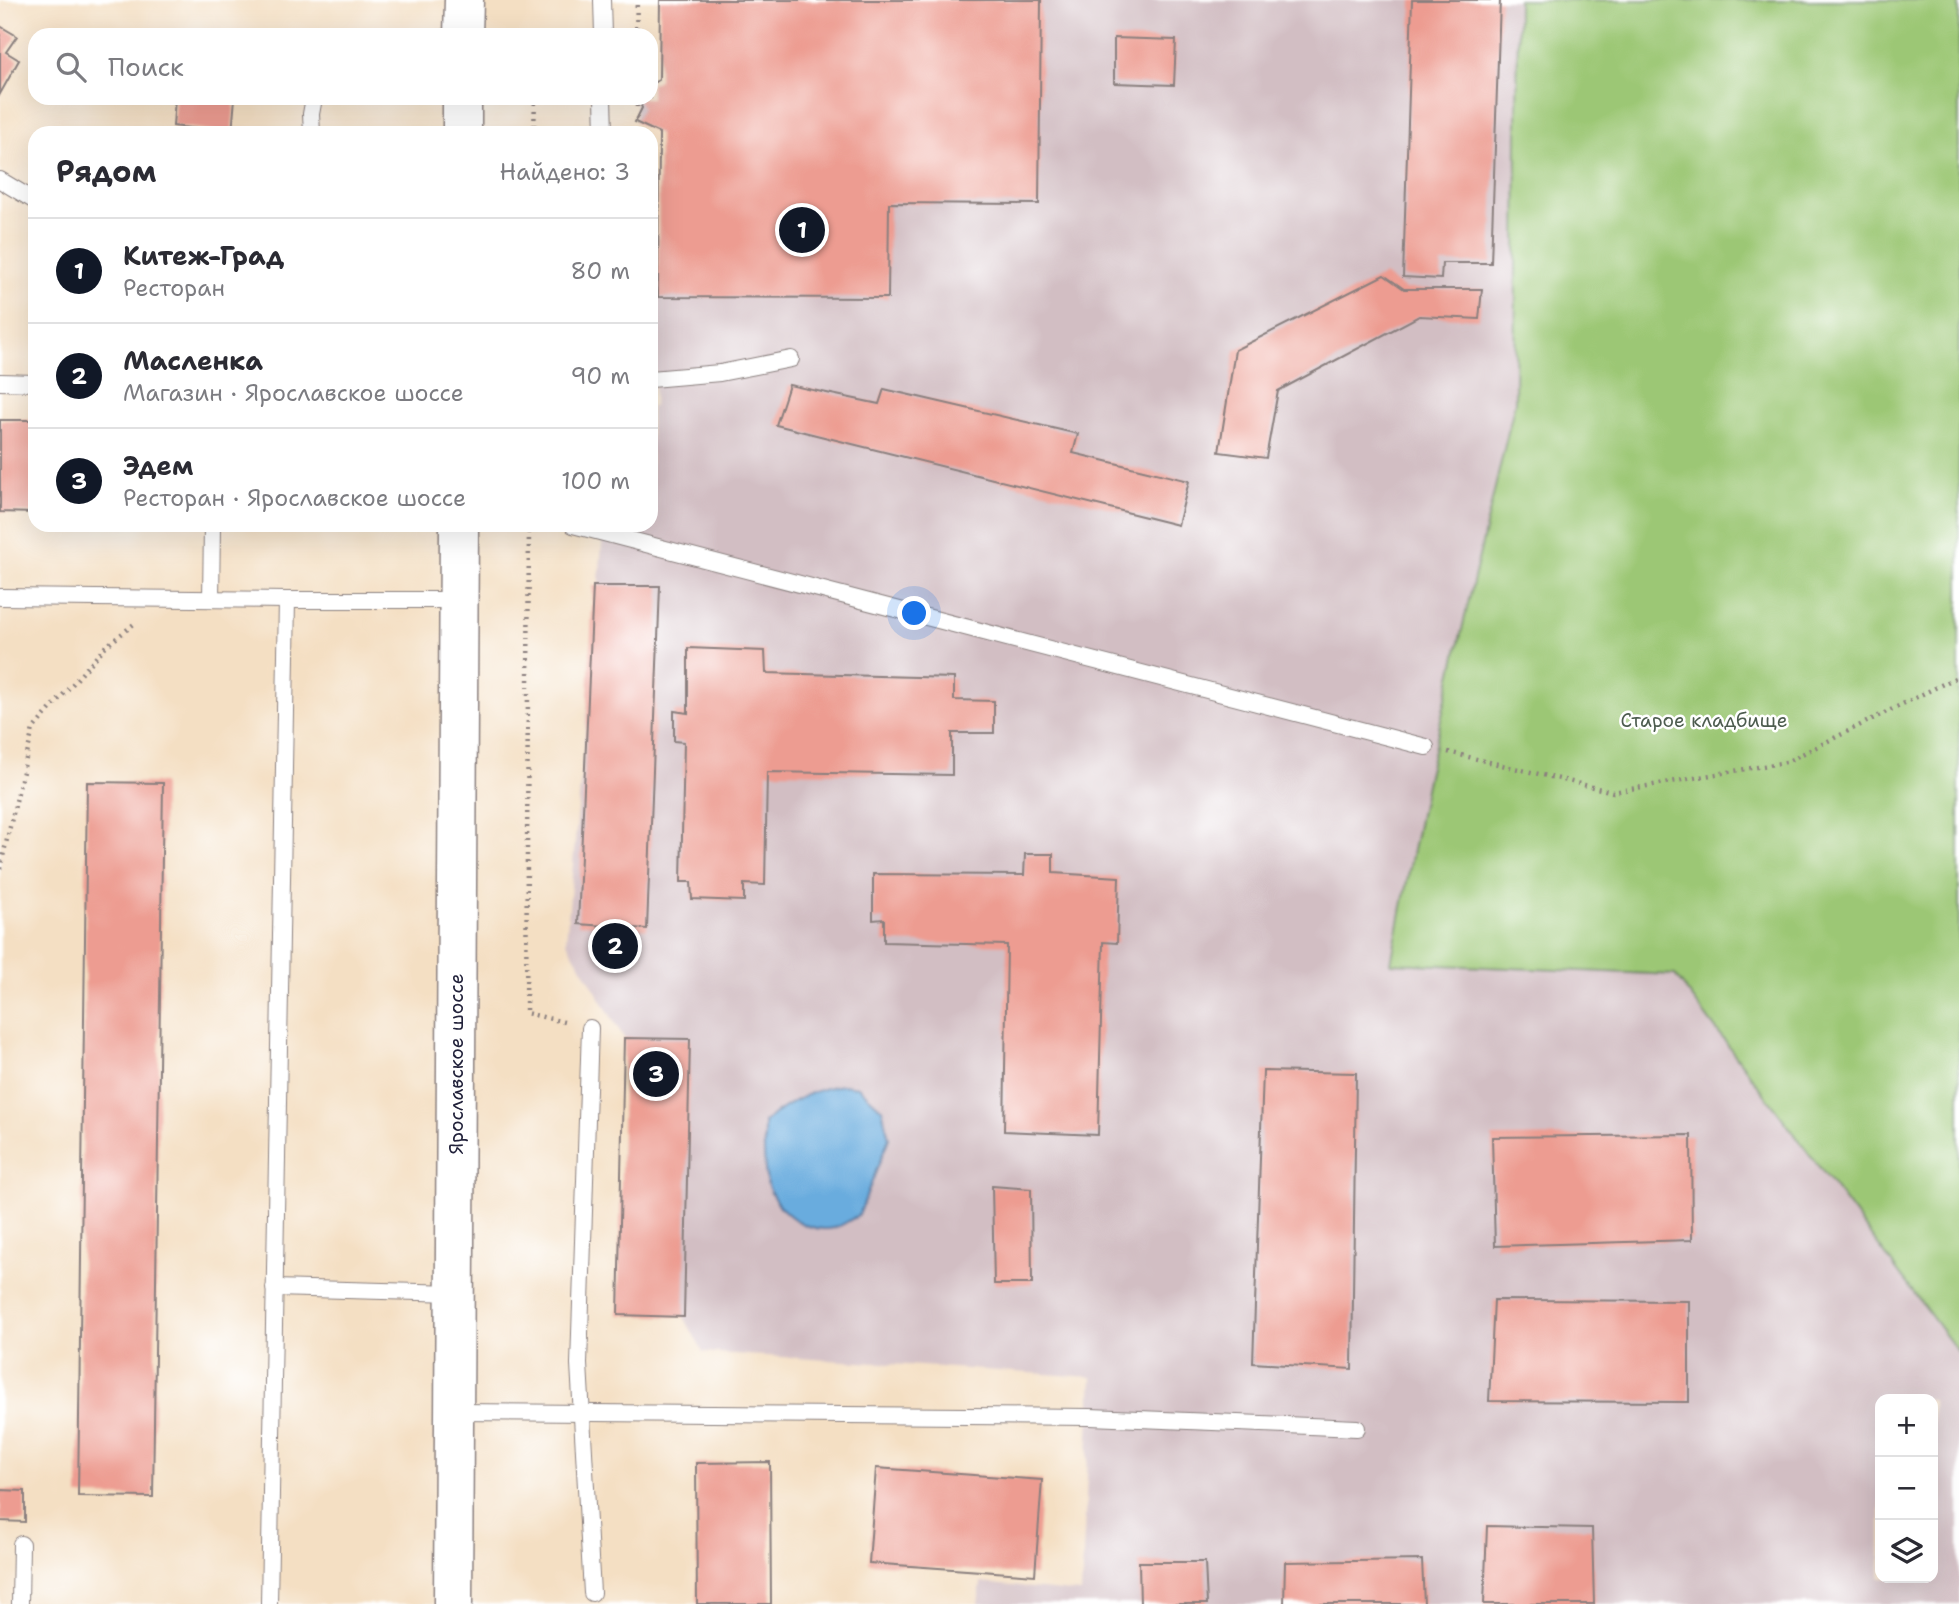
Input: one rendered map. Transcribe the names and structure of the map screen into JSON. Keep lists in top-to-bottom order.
{
  "streets": {
    "main road": ["Ярославское шоссе"]
  },
  "parks": ["Старое кладбище"],
  "page": {
    "search": "Поиск",
    "heading": ["Рядом", "Найдено: 3"],
    "pins": ["1", "2", "3"],
    "list": [
      {
        "mark": "1",
        "name": "Китеж-Град",
        "note": "Ресторан",
        "value": "80 m"
      },
      {
        "mark": "2",
        "name": "Масленка",
        "note": "Магазин · Ярославское шоссе",
        "value": "90 m"
      },
      {
        "mark": "3",
        "name": "Эдем",
        "note": "Ресторан · Ярославское шоссе",
        "value": "100 m"
      }
    ],
    "map_buttons": ["+", "−"]
  }
}
